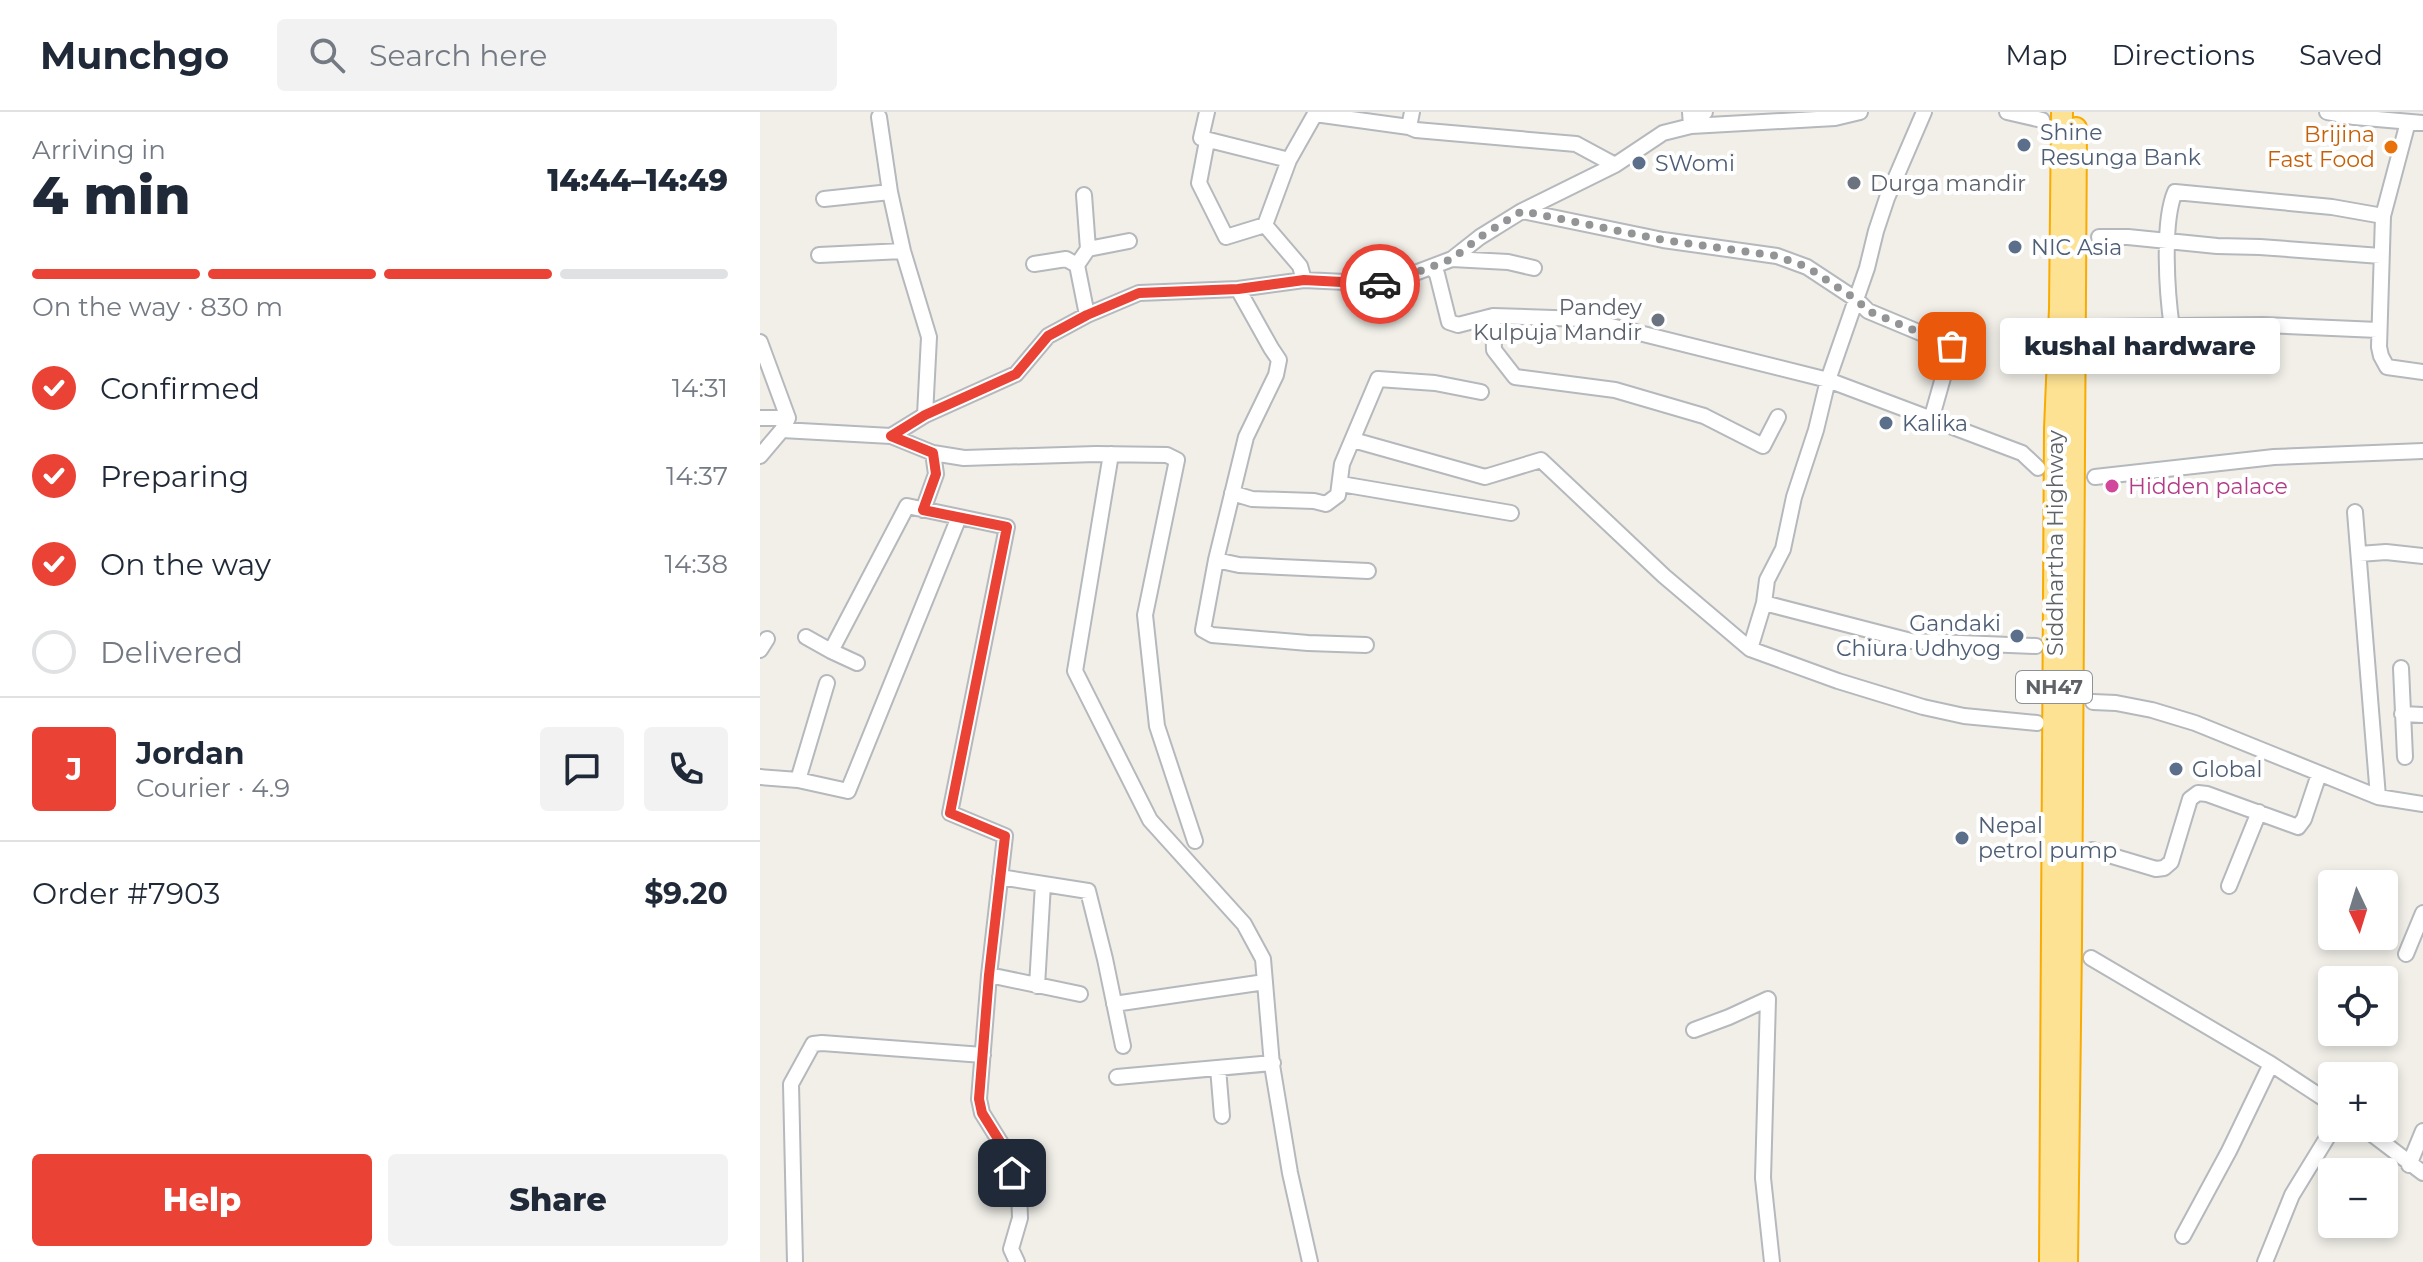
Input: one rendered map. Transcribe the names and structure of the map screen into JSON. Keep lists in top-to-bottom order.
{
  "streets": {
    "highway": ["Siddhartha Highway", "NH47"]
  },
  "places": [
    "Shine Resunga Bank",
    "Brijina Fast Food",
    "SWomi",
    "Durga mandir",
    "NIC Asia",
    "Pandey Kulpuja Mandir",
    "kushal hardware",
    "Kalika",
    "Hidden palace",
    "Gandaki Chiura Udhyog",
    "Global",
    "Nepal petrol pump"
  ],
  "north": "bottom",
  "page": {
    "header": "Munchgo",
    "search": "Search here",
    "nav": ["Map", "Directions", "Saved"],
    "heading": ["4 min", "Arriving in", "14:44–14:49"],
    "panel": [
      "Jordan",
      "Courier · 4.9",
      "Order #7903",
      "$9.20"
    ],
    "bar": "On the way · 830 m",
    "bubble": "kushal hardware",
    "list": [
      ["Confirmed", "14:31"],
      ["Preparing", "14:37"],
      ["On the way", "14:38"],
      "Delivered"
    ],
    "round": "J",
    "map_buttons": ["+", "−"],
    "buttons": ["Help", "Share"]
  }
}
